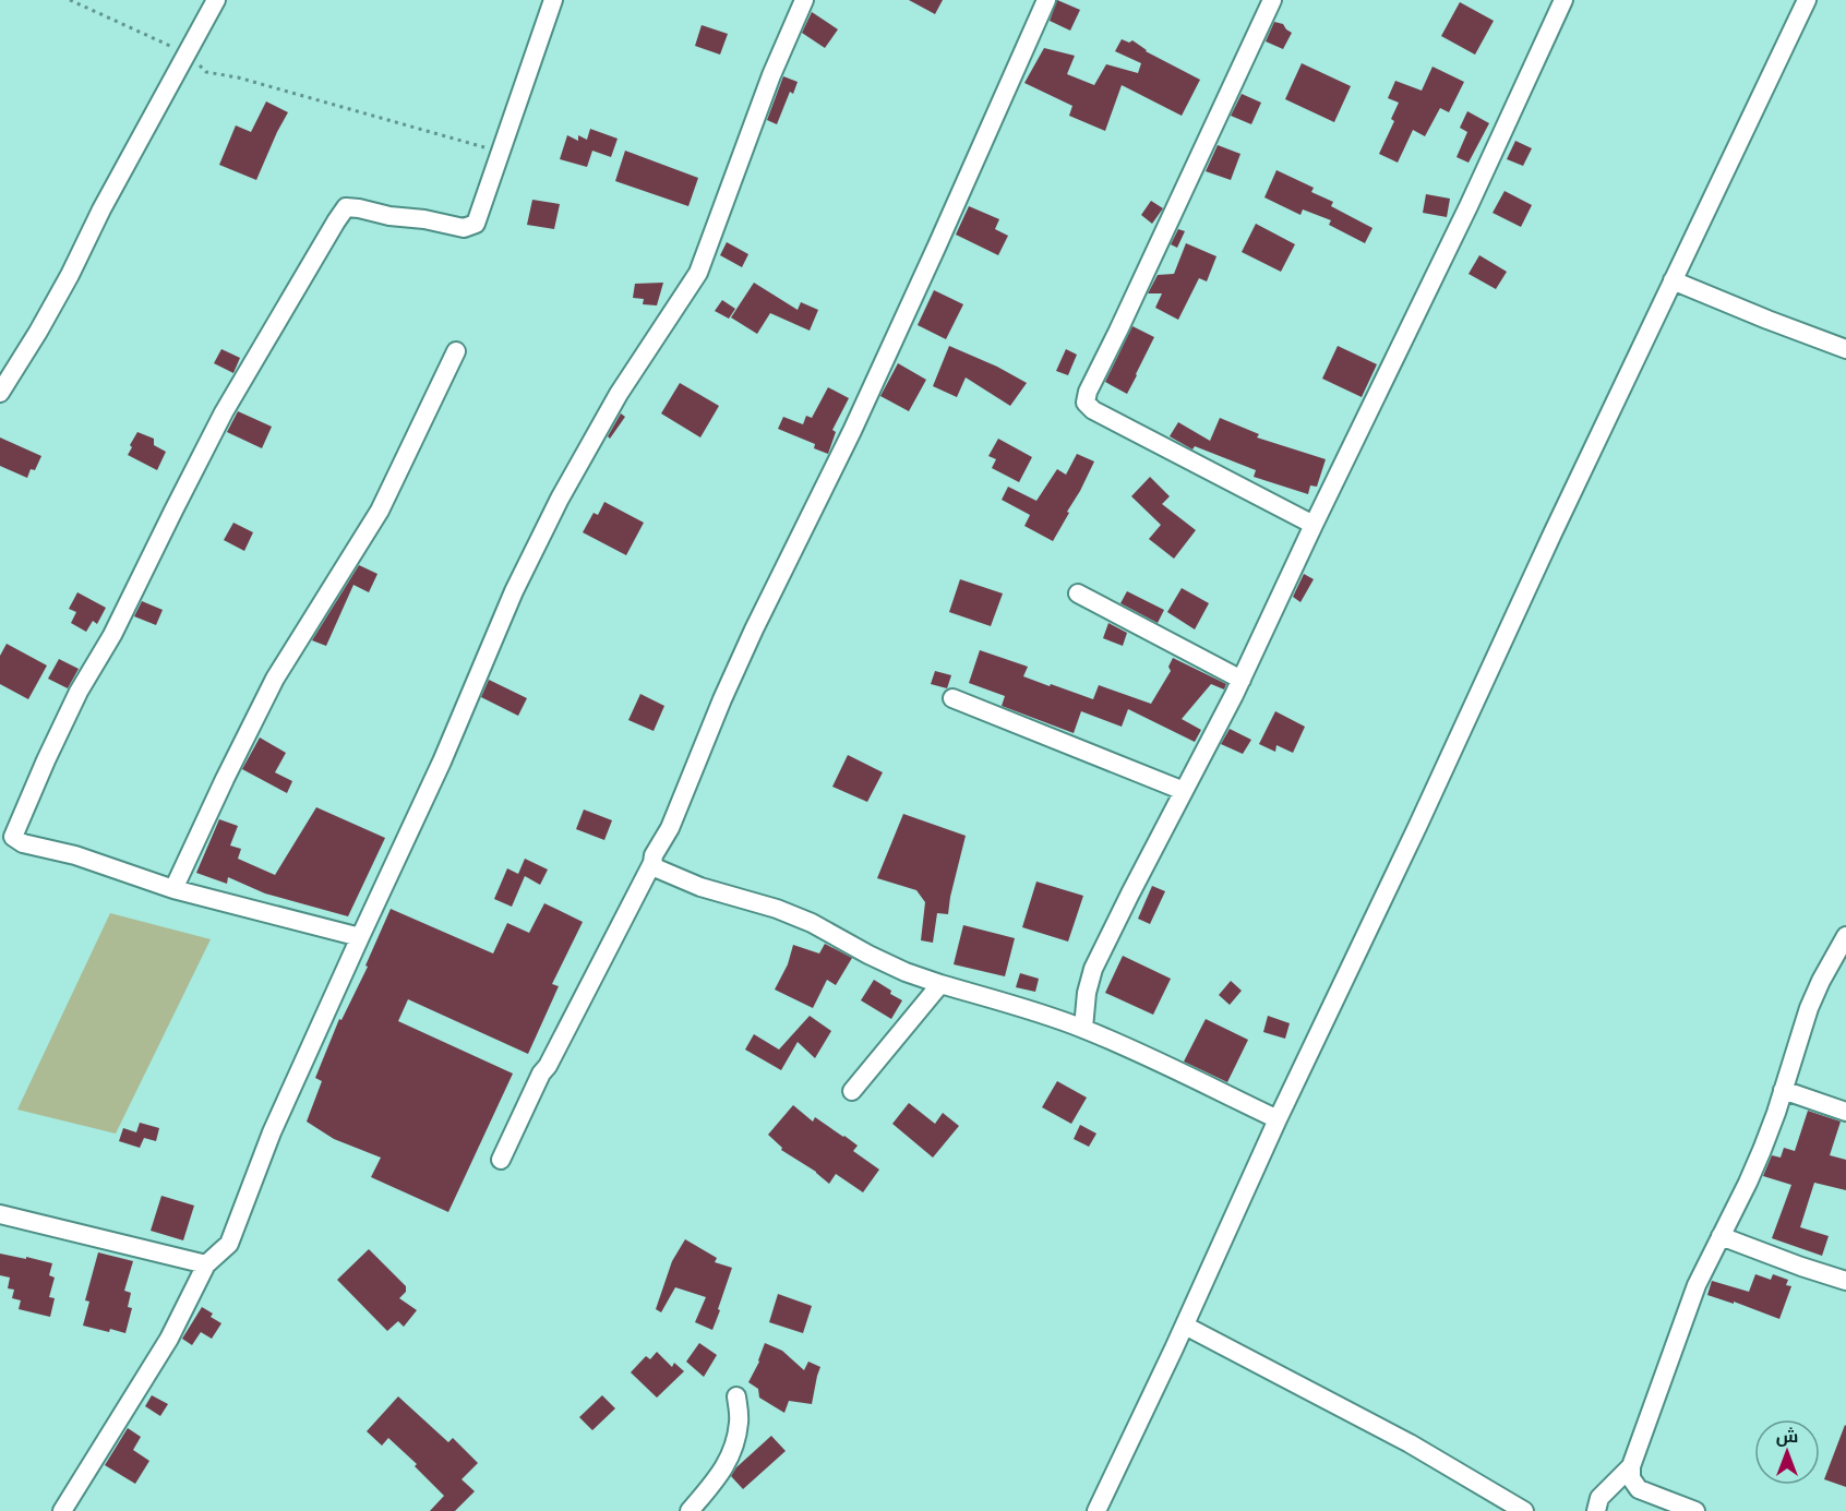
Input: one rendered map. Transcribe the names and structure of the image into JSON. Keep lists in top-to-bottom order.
{
  "north": "top"
}
